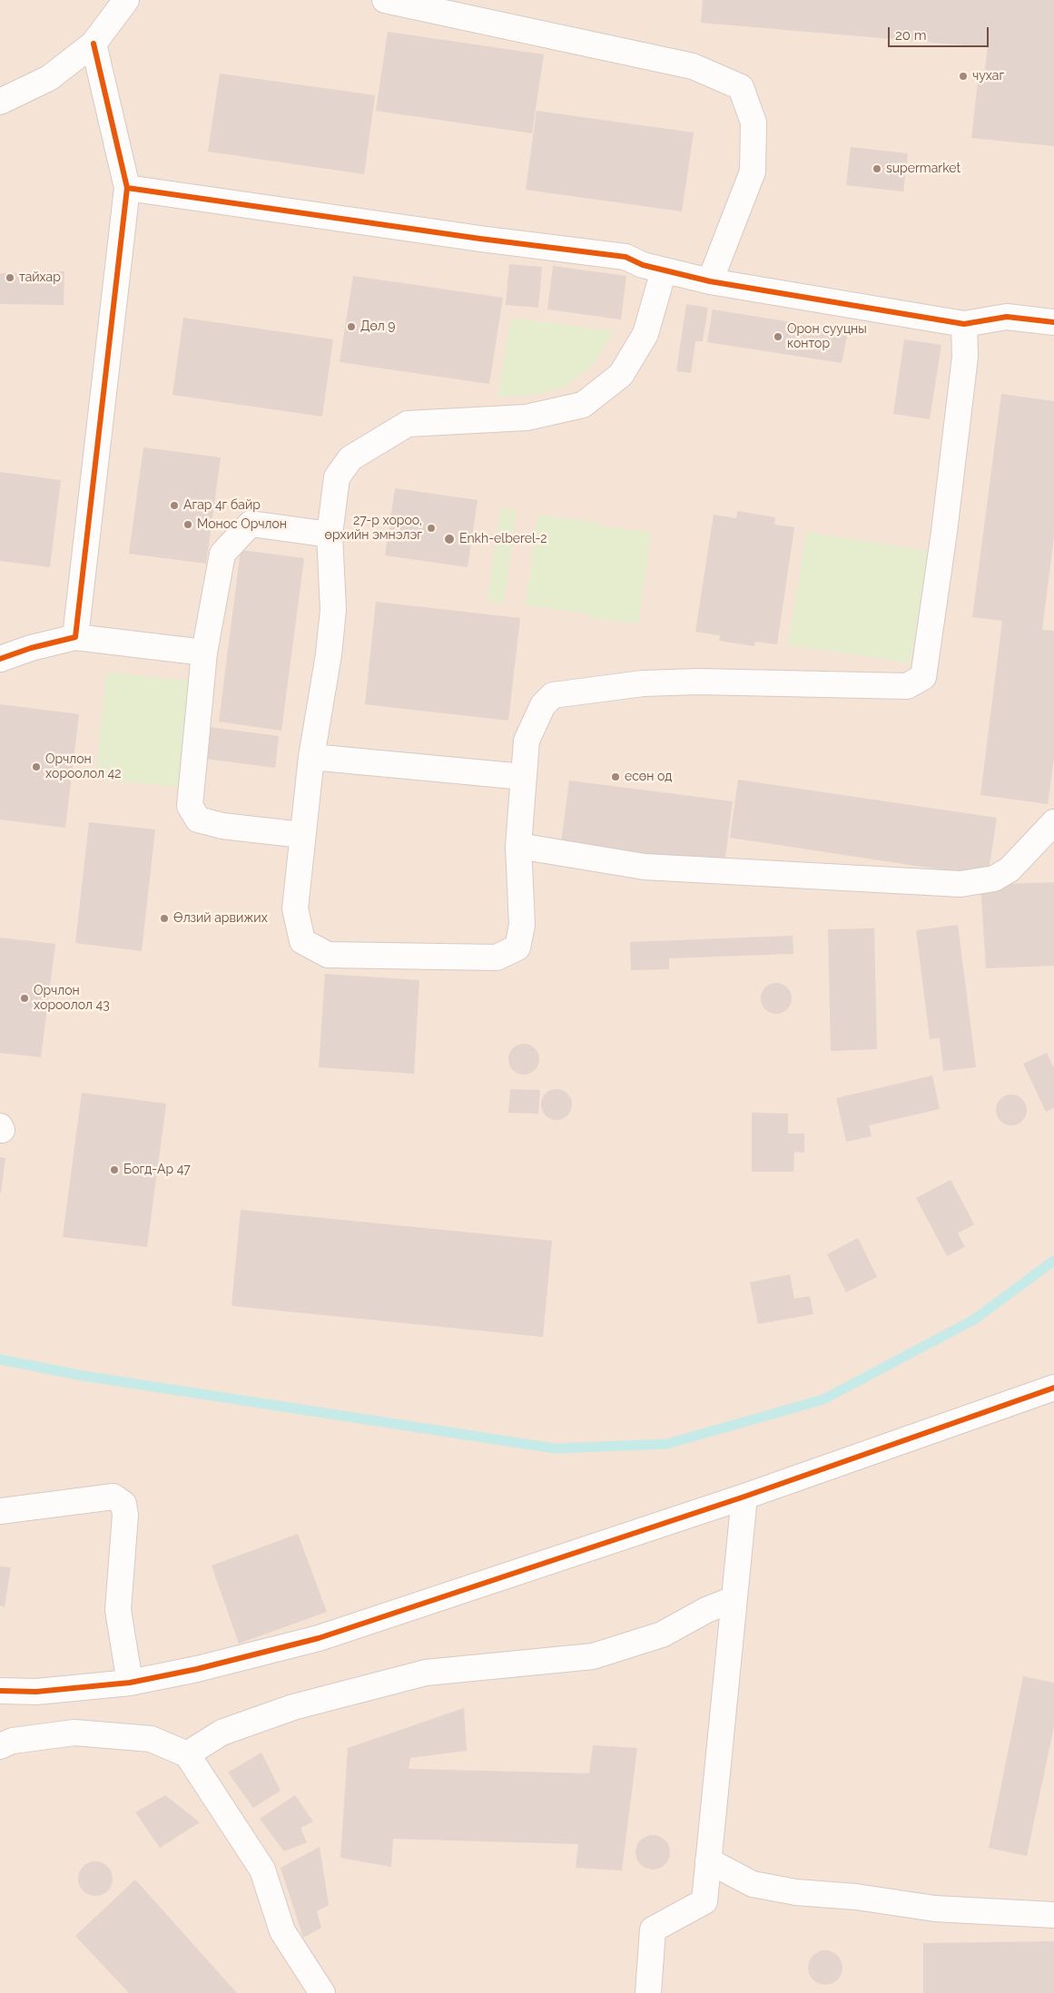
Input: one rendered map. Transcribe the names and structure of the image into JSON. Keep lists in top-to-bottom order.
{
  "places": [
    "чухаг",
    "supermarket",
    "тайхар",
    "Дөл 9",
    "Орон сууцны контор",
    "Агар 4г байр",
    "Монос Орчлон",
    "27-р хороо, өрхийн эмнэлэг",
    "Enkh-elberel-2",
    "Орчлон хороолол 42",
    "есөн од",
    "Өлзий арвижих",
    "Орчлон хороолол 43",
    "Богд-Ар 47"
  ],
  "scale_bar": "20 m"
}
